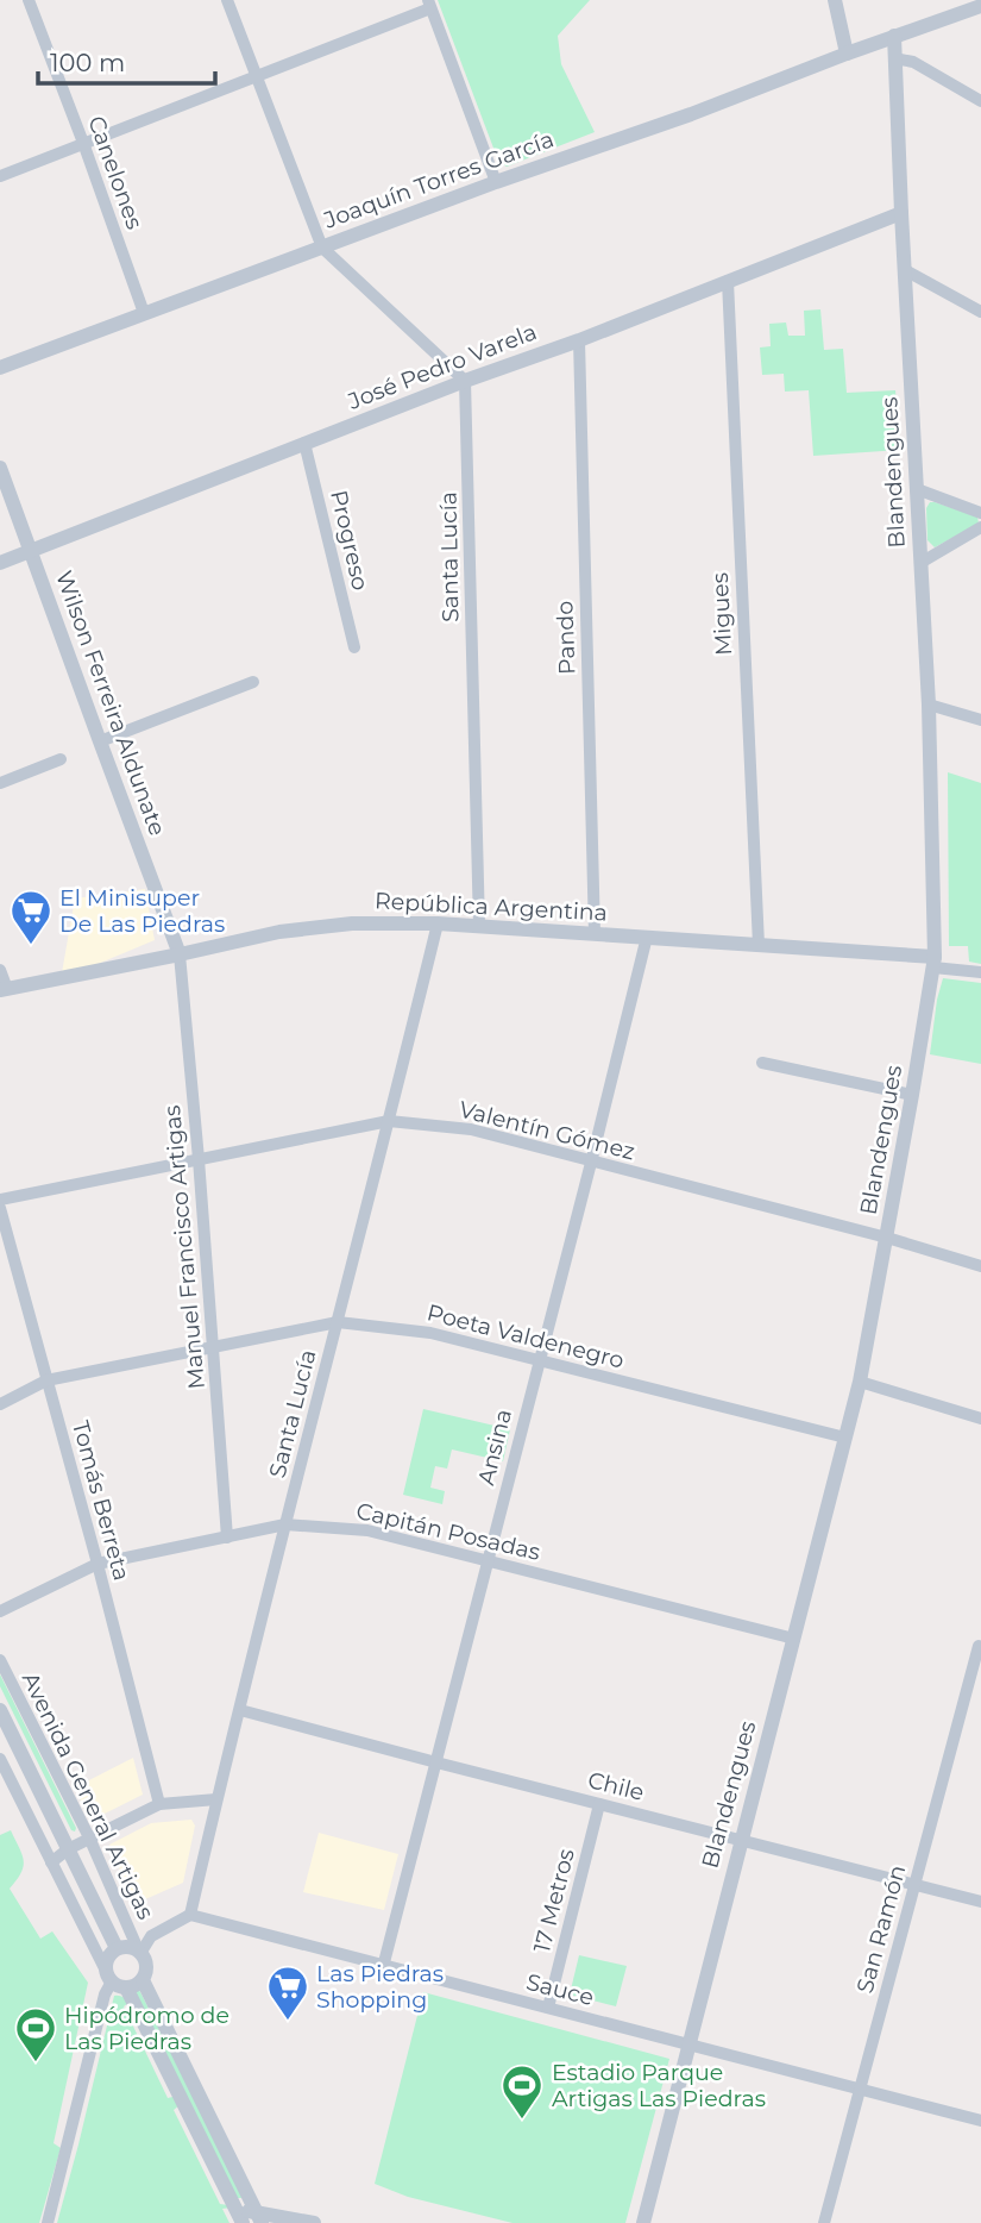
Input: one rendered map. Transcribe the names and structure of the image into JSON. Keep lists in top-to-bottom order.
{
  "streets": {
    "street": [
      "Canelones",
      "Joaquín Torres García",
      "José Pedro Varela",
      "Blandengues",
      "Progreso",
      "Santa Lucía",
      "Migues",
      "Pando",
      "Wilson Ferreira Aldunate",
      "República Argentina",
      "Valentín Gómez",
      "Manuel Francisco Artigas",
      "Poeta Valdenegro",
      "Ansina",
      "Tomás Berreta",
      "Capitán Posadas",
      "Chile",
      "Avenida General Artigas",
      "17 Metros",
      "San Ramón",
      "Sauce"
    ]
  },
  "crossings": [
    ["Canelones", "Joaquín Torres García"],
    ["Joaquín Torres García", "Blandengues"],
    ["José Pedro Varela", "Blandengues"],
    ["José Pedro Varela", "Progreso"],
    ["José Pedro Varela", "Santa Lucía"],
    ["José Pedro Varela", "Migues"],
    ["José Pedro Varela", "Pando"],
    ["José Pedro Varela", "Wilson Ferreira Aldunate"],
    ["Blandengues", "República Argentina"],
    ["Blandengues", "Valentín Gómez"],
    ["Blandengues", "Poeta Valdenegro"],
    ["Blandengues", "Capitán Posadas"],
    ["Blandengues", "Chile"],
    ["Blandengues", "Sauce"],
    ["Santa Lucía", "República Argentina"],
    ["Santa Lucía", "Valentín Gómez"],
    ["Santa Lucía", "Poeta Valdenegro"],
    ["Santa Lucía", "Capitán Posadas"],
    ["Santa Lucía", "Chile"],
    ["Santa Lucía", "Sauce"],
    ["Migues", "República Argentina"],
    ["Pando", "República Argentina"],
    ["Wilson Ferreira Aldunate", "República Argentina"],
    ["Wilson Ferreira Aldunate", "Manuel Francisco Artigas"],
    ["República Argentina", "Manuel Francisco Artigas"],
    ["República Argentina", "Ansina"],
    ["Valentín Gómez", "Manuel Francisco Artigas"],
    ["Valentín Gómez", "Ansina"],
    ["Manuel Francisco Artigas", "Poeta Valdenegro"],
    ["Manuel Francisco Artigas", "Capitán Posadas"],
    ["Poeta Valdenegro", "Ansina"],
    ["Poeta Valdenegro", "Tomás Berreta"],
    ["Ansina", "Capitán Posadas"],
    ["Ansina", "Chile"],
    ["Ansina", "Sauce"],
    ["Tomás Berreta", "Capitán Posadas"],
    ["Chile", "17 Metros"],
    ["Chile", "San Ramón"],
    ["17 Metros", "Sauce"],
    ["San Ramón", "Sauce"]
  ],
  "places": {
    "supermarket": ["El Minisuper De Las Piedras", "Las Piedras Shopping"],
    "sports": ["Hipódromo de Las Piedras", "Estadio Parque Artigas Las Piedras"]
  },
  "scale_bar": "100 m"
}
